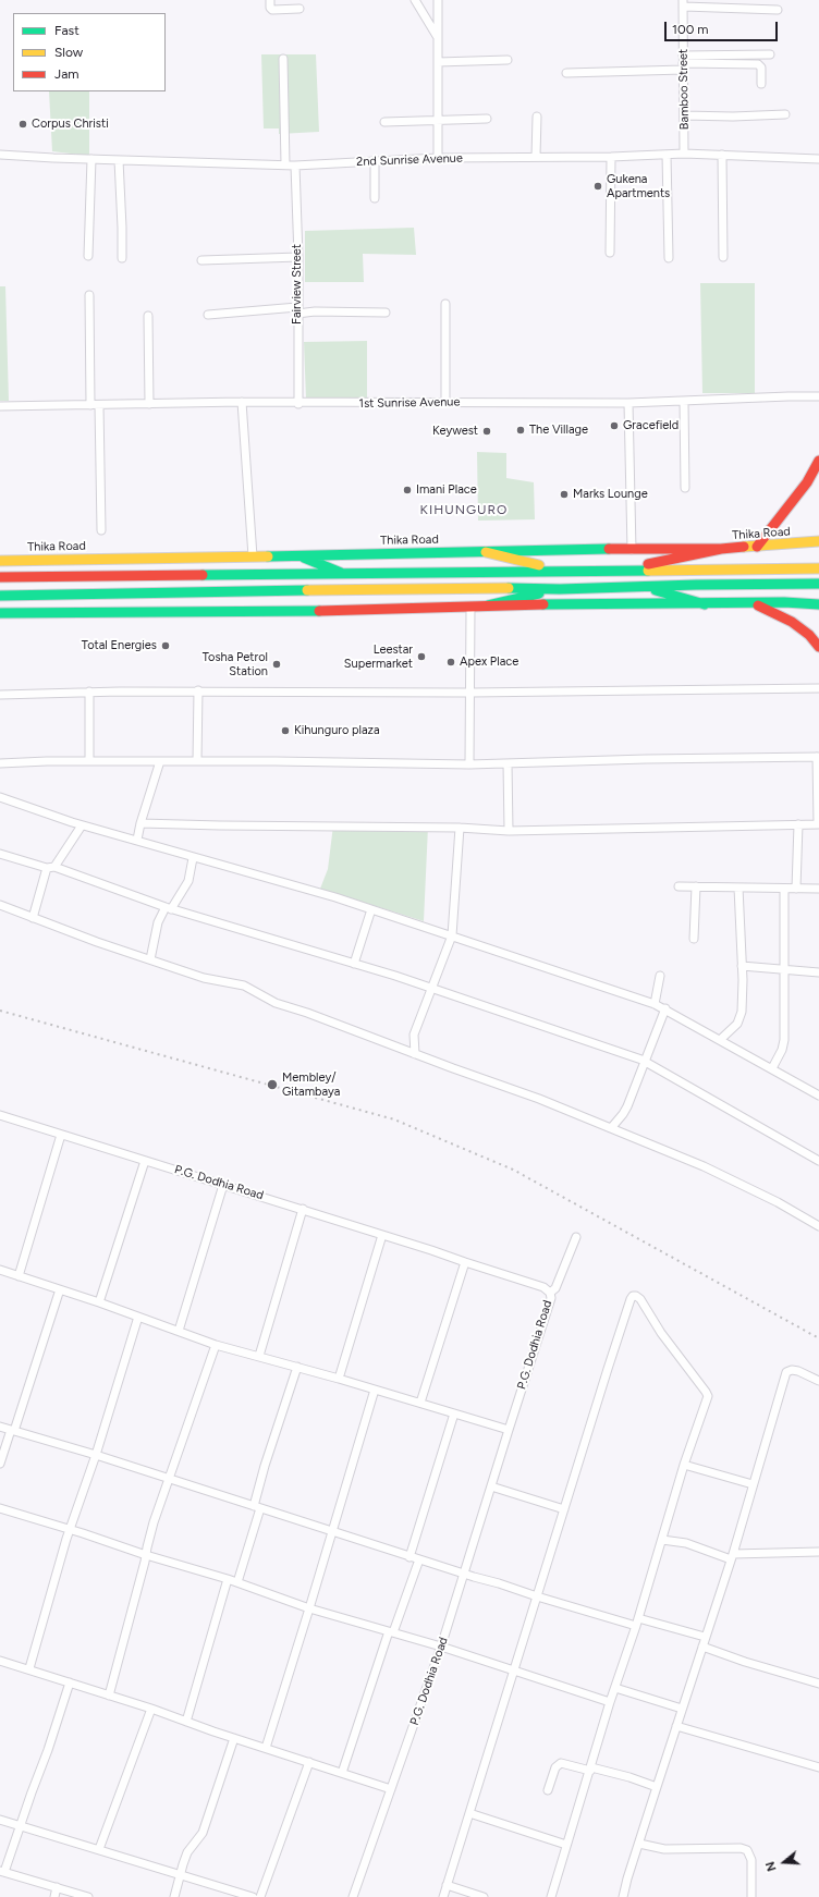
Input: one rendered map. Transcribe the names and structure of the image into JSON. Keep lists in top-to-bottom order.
{
  "streets": {
    "main road": ["Thika Road"],
    "street": [
      "Bamboo Street",
      "2nd Sunrise Avenue",
      "Fairview Street",
      "1st Sunrise Avenue",
      "P.G. Dodhia Road"
    ]
  },
  "crossings": [
    ["Bamboo Street", "2nd Sunrise Avenue"],
    ["2nd Sunrise Avenue", "Fairview Street"],
    ["Fairview Street", "1st Sunrise Avenue"]
  ],
  "districts": ["KIHUNGURO"],
  "places": [
    "Corpus Christi",
    "Gukena Apartments",
    "Gracefield",
    "The Village",
    "Keywest",
    "Imani Place",
    "Marks Lounge",
    "Total Energies",
    "Leestar Supermarket",
    "Apex Place",
    "Tosha Petrol Station",
    "Kihunguro plaza",
    "Membley/ Gitambaya"
  ],
  "legend": ["Fast", "Slow", "Jam"],
  "scale_bar": "100 m",
  "north": "left"
}
